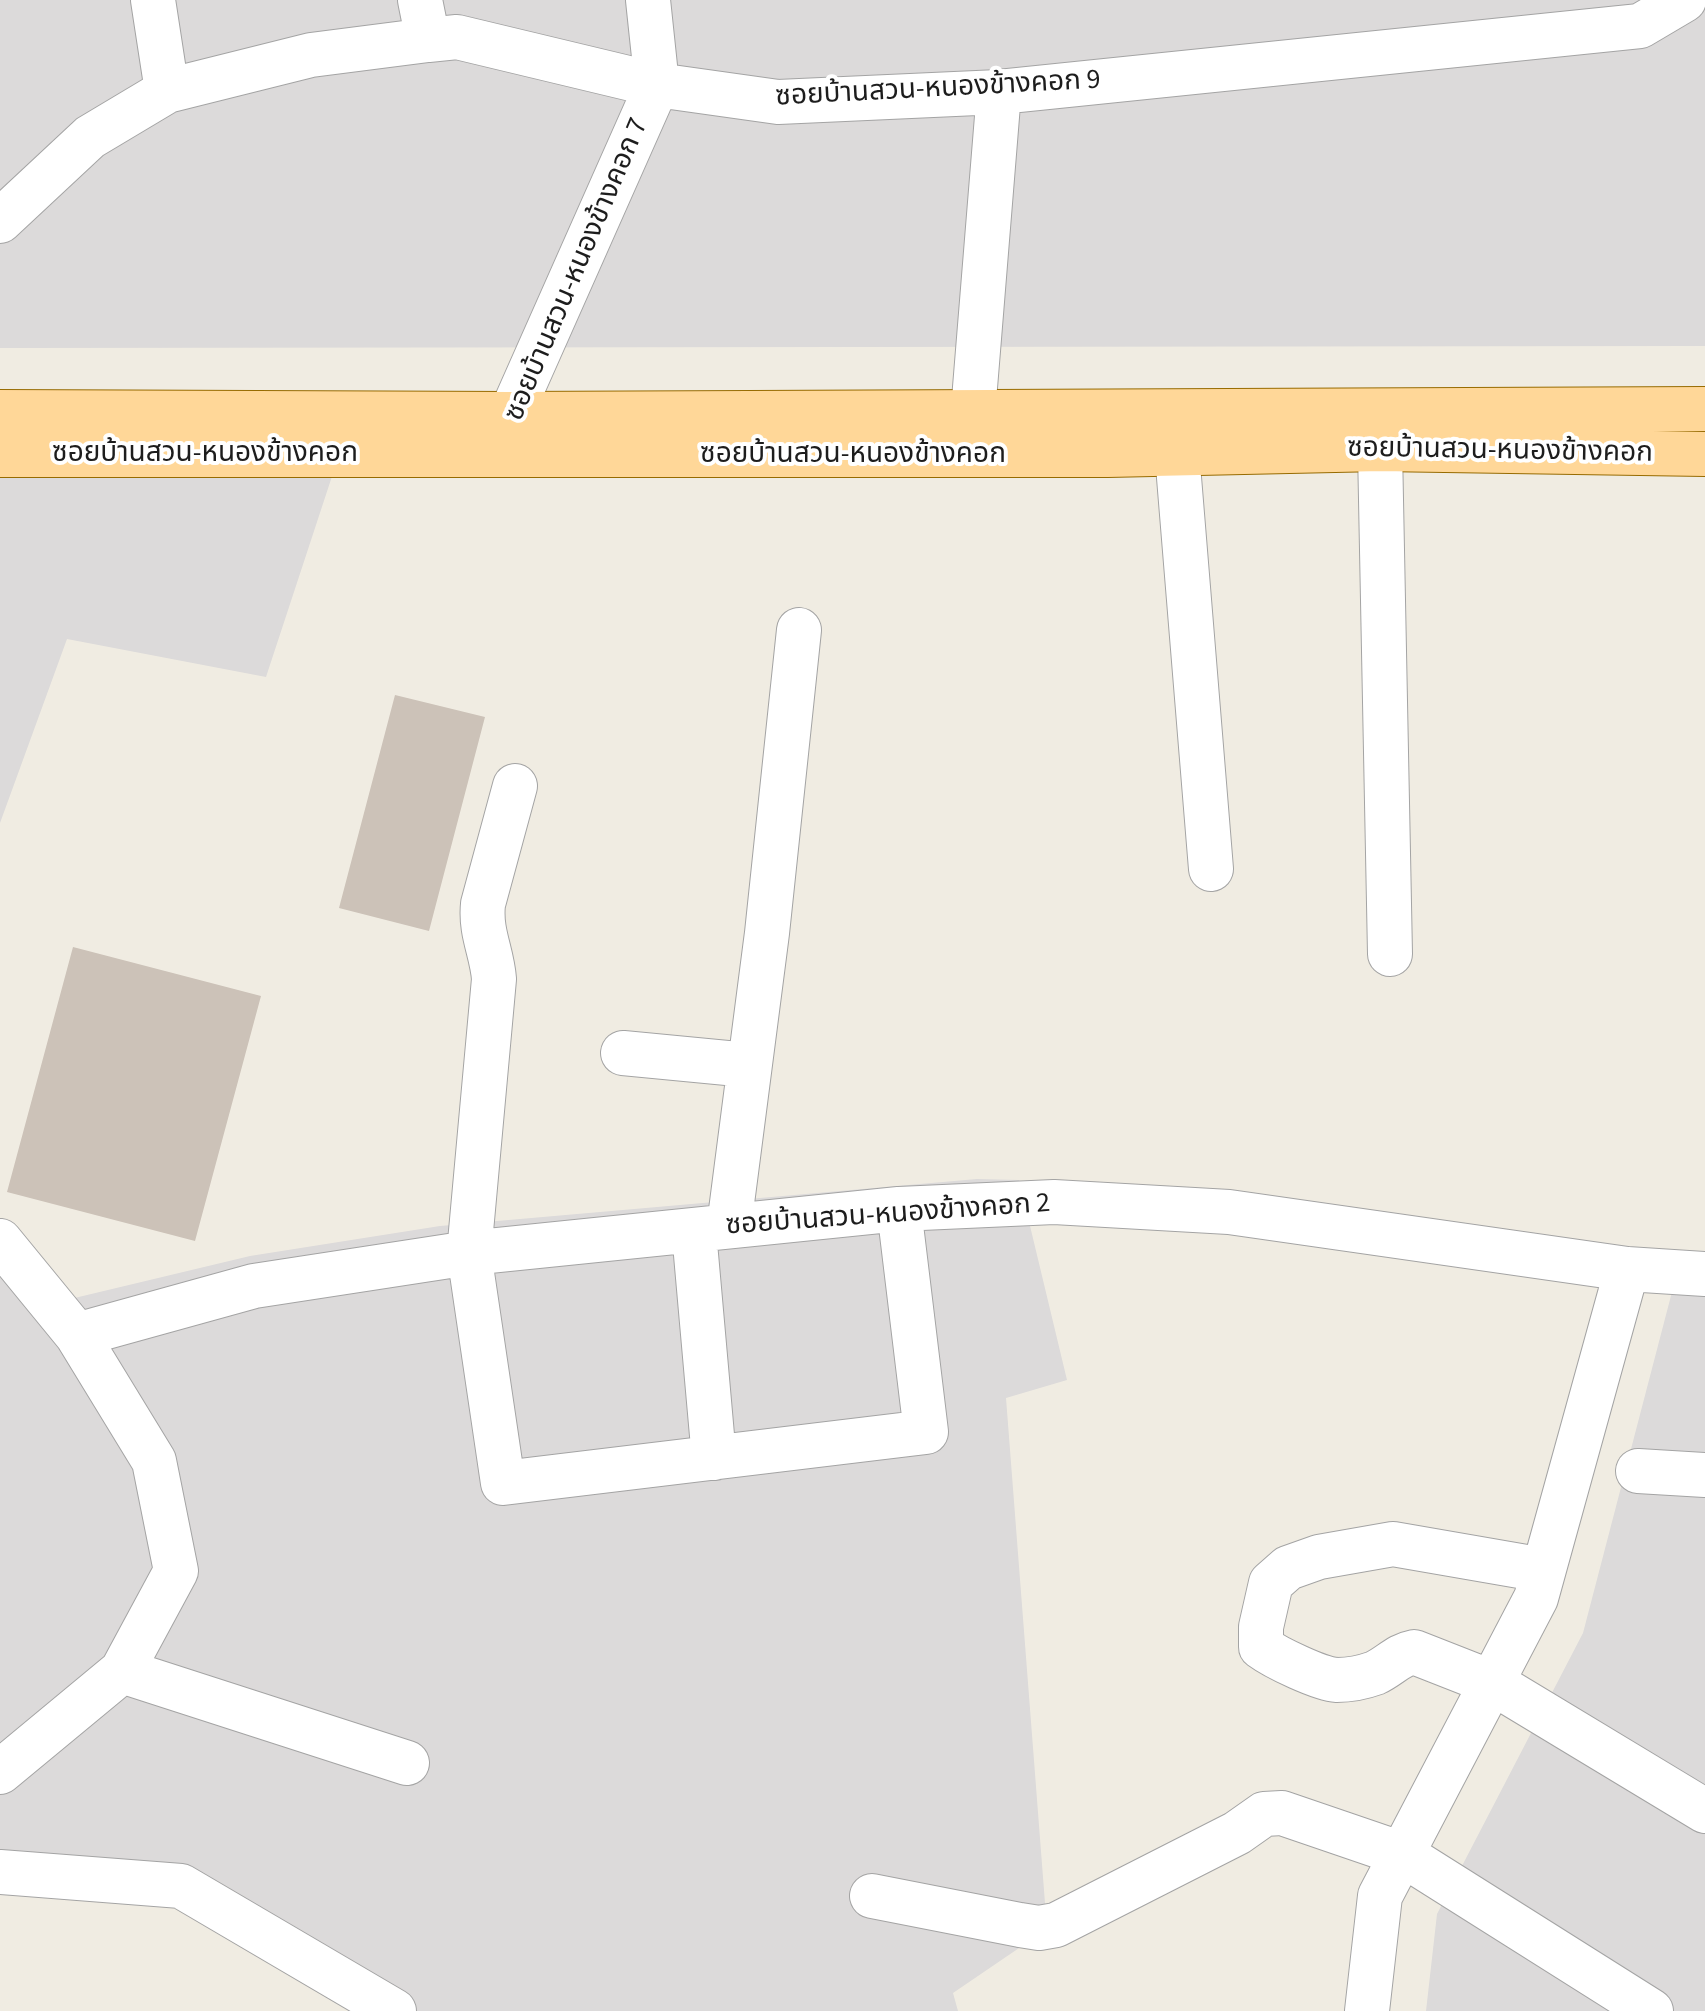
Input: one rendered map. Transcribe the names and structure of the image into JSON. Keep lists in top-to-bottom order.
{
  "streets": {
    "main road": ["ซอยบ้านสวน-หนองข้างคอก"],
    "street": ["ซอยบ้านสวน-หนองข้างคอก 9", "ซอยบ้านสวน-หนองข้างคอก 7", "ซอยบ้านสวน-หนองข้างคอก 2"]
  },
  "crossings": [
    ["ซอยบ้านสวน-หนองข้างคอก 9", "ซอยบ้านสวน-หนองข้างคอก 7"],
    ["ซอยบ้านสวน-หนองข้างคอก 7", "ซอยบ้านสวน-หนองข้างคอก"]
  ]
}
